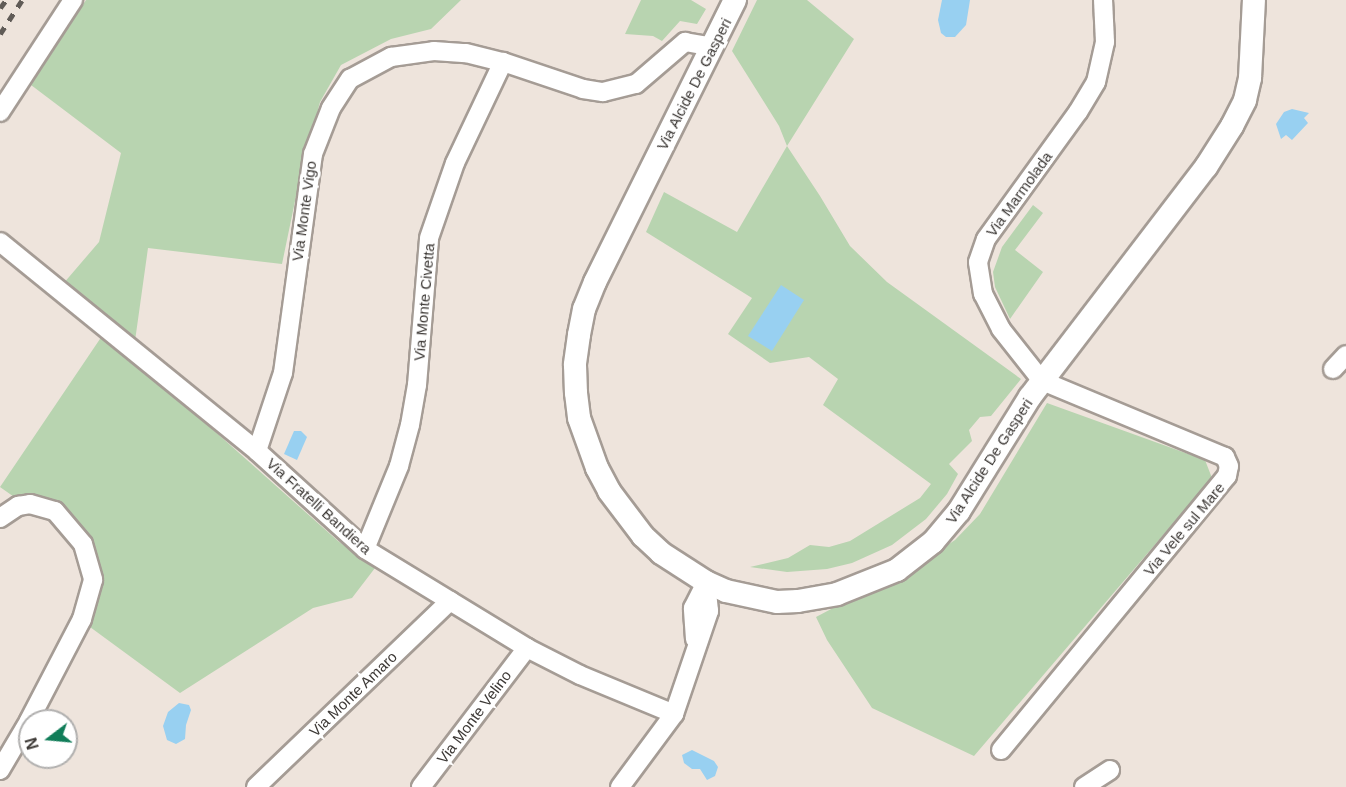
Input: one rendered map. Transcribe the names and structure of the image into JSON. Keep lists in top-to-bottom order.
{
  "streets": {
    "street": [
      "Via Alcide De Gasperi",
      "Via Marmolada",
      "Via Monte Vigo",
      "Via Monte Civetta",
      "Via Fratelli Bandiera",
      "Via Vele sul Mare",
      "Via Monte Amaro",
      "Via Monte Velino"
    ]
  },
  "crossings": [
    ["Via Alcide De Gasperi", "Via Marmolada"],
    ["Via Alcide De Gasperi", "Via Monte Vigo"],
    ["Via Alcide De Gasperi", "Via Vele sul Mare"],
    ["Via Marmolada", "Via Vele sul Mare"],
    ["Via Monte Vigo", "Via Monte Civetta"],
    ["Via Monte Vigo", "Via Fratelli Bandiera"],
    ["Via Monte Civetta", "Via Fratelli Bandiera"],
    ["Via Fratelli Bandiera", "Via Monte Amaro"],
    ["Via Fratelli Bandiera", "Via Monte Velino"]
  ],
  "north": "left"
}
